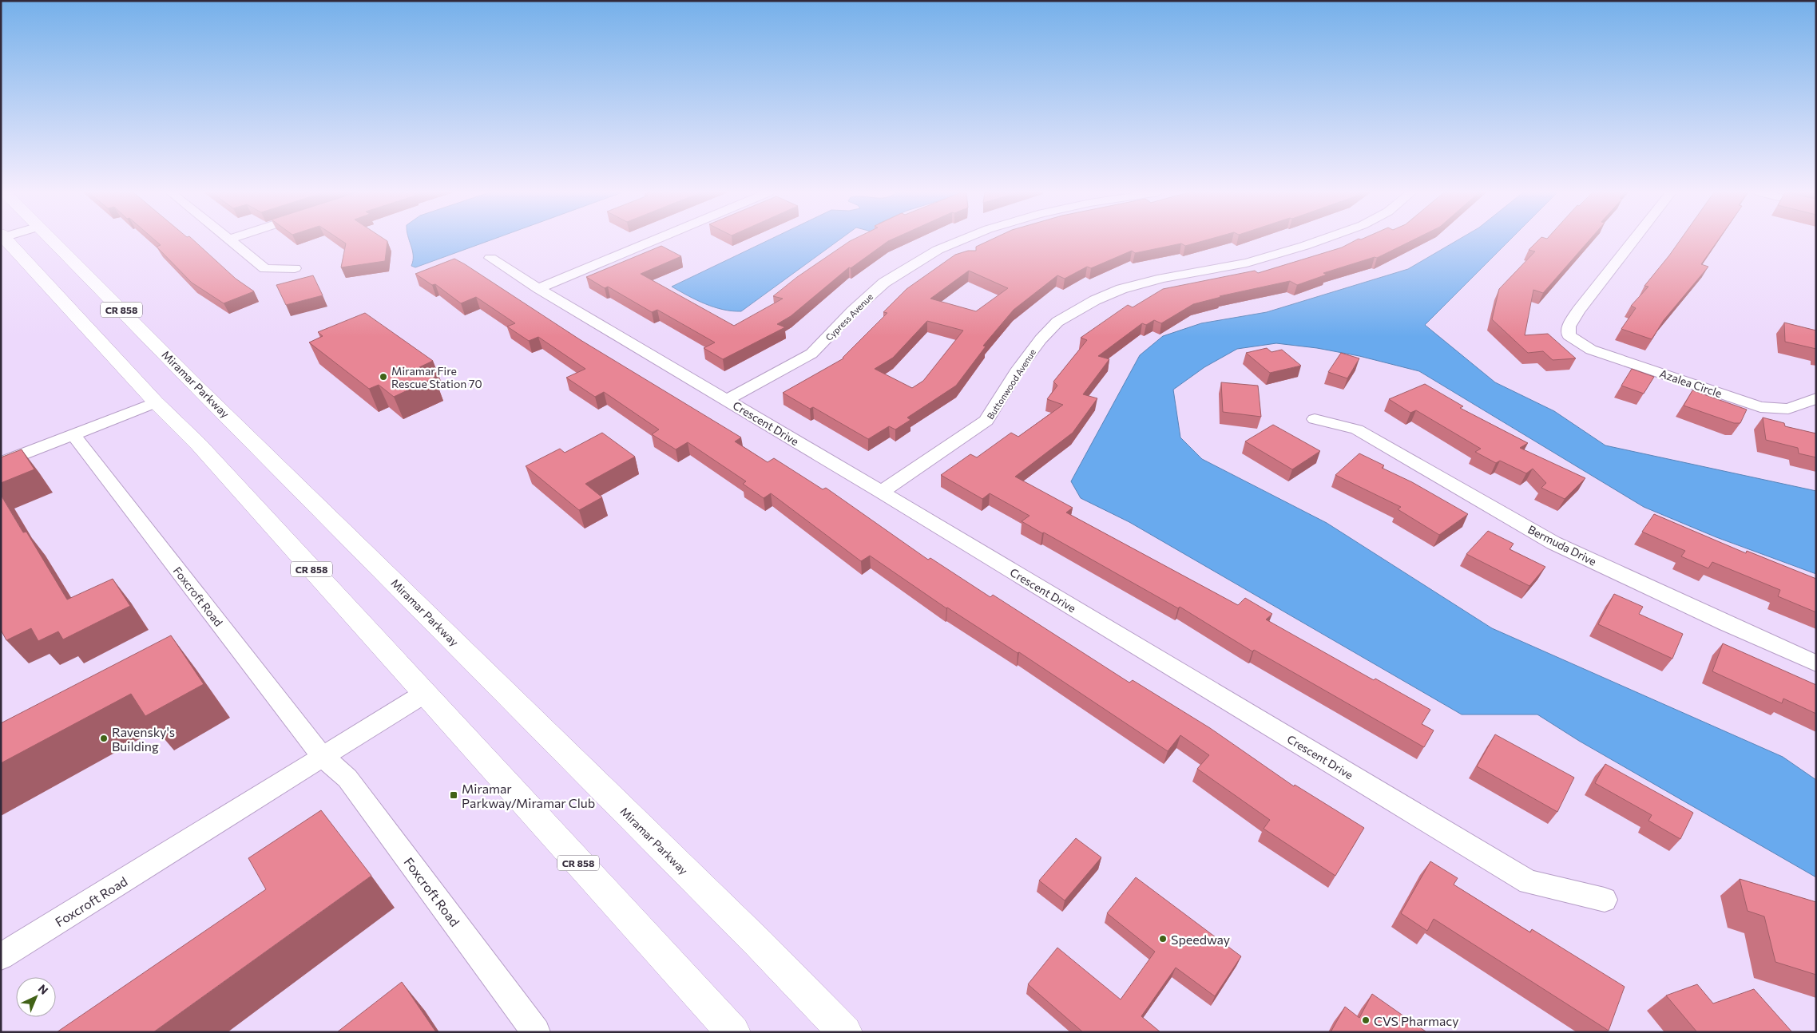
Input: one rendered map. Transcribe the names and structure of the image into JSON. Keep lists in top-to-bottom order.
{
  "streets": {
    "main road": ["CR 858", "Miramar Parkway"],
    "street": [
      "Cypress Avenue",
      "Azalea Circle",
      "Buttonwood Avenue",
      "Crescent Drive",
      "Bermuda Drive",
      "Foxcroft Road"
    ]
  },
  "crossings": [
    ["CR 858", "Foxcroft Road"],
    ["Cypress Avenue", "Crescent Drive"],
    ["Buttonwood Avenue", "Crescent Drive"]
  ],
  "places": {
    "other": [
      "Miramar Fire Rescue Station 70",
      "Ravensky's Building",
      "Speedway",
      "CVS Pharmacy"
    ],
    "transit": ["Miramar Parkway/Miramar Club"]
  },
  "north": "top right"
}
